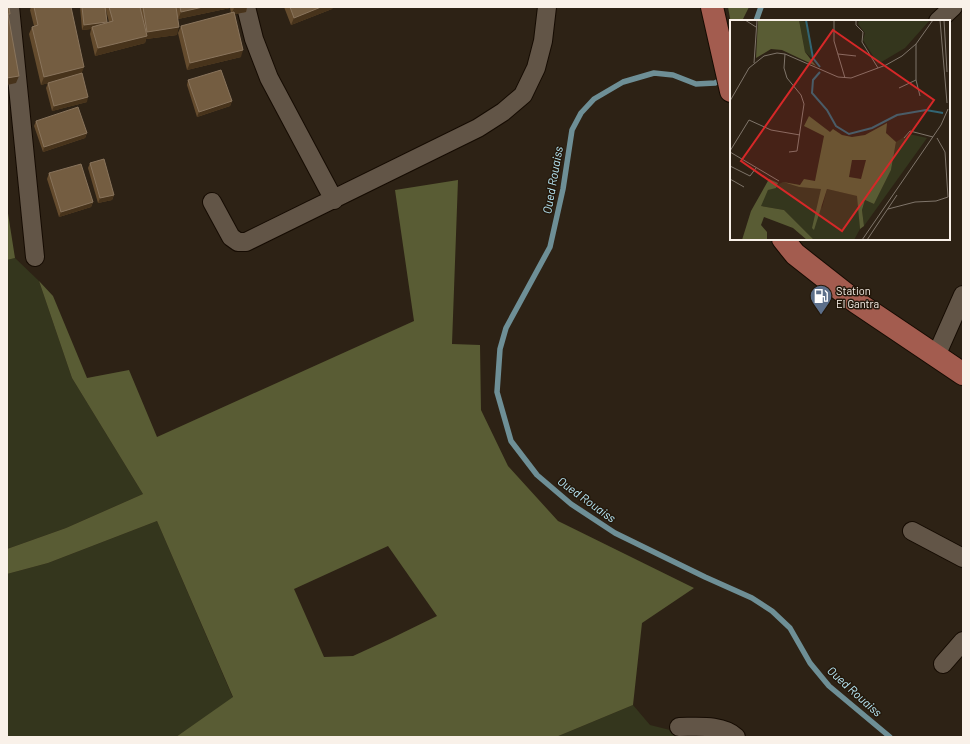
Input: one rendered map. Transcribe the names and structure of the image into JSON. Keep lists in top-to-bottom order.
{
  "water": ["Oued Rouaiss"],
  "places": {
    "fuel station": ["Station El Gantra"]
  }
}
